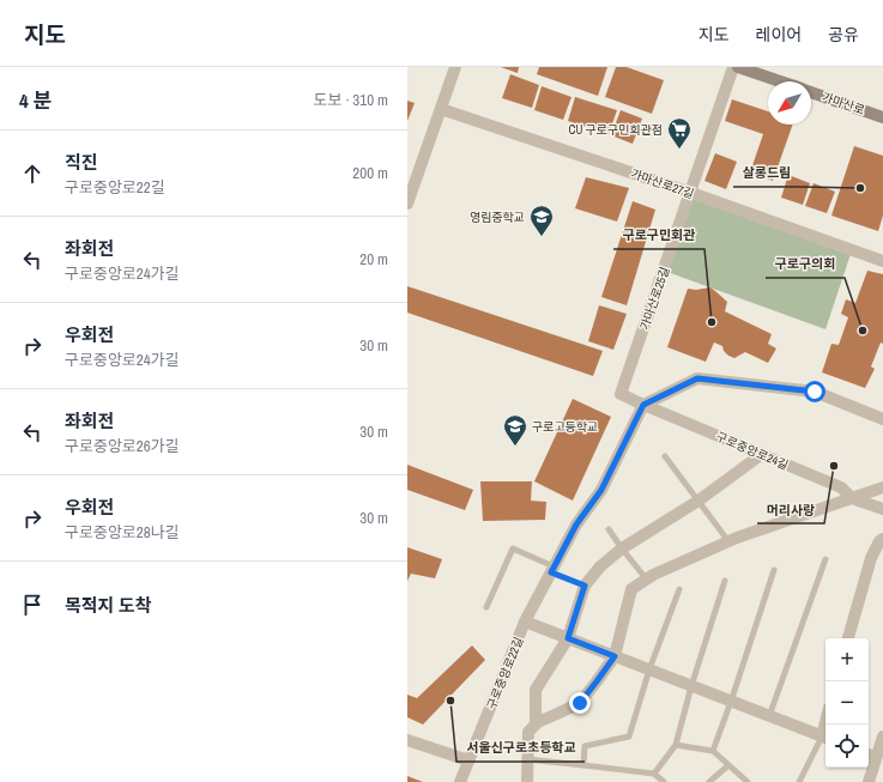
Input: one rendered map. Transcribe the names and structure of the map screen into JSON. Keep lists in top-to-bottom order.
{
  "streets": {
    "main road": ["가마산로"],
    "street": [
      "가마산로27길",
      "가마산로25길",
      "구로중앙로24길",
      "구로중앙로22길"
    ]
  },
  "crossings": [
    ["가마산로27길", "가마산로25길"],
    ["가마산로25길", "구로중앙로24길"],
    ["구로중앙로24길", "구로중앙로22길"]
  ],
  "places": {
    "supermarket": ["CU 구로구민회관점"],
    "other": [
      "살롱드림",
      "구로구민회관",
      "구로구의회",
      "머리사랑",
      "서울신구로초등학교"
    ],
    "school or university": ["영림중학교", "구로고등학교"]
  },
  "north": "bottom left",
  "page": {
    "header": "지도",
    "nav": ["지도", "레이어", "공유"],
    "heading": ["4 분", "도보 · 310 m"],
    "list": [
      ["직진", "구로중앙로22길", "200 m"],
      ["좌회전", "구로중앙로24가길", "20 m"],
      ["우회전", "구로중앙로24가길", "30 m"],
      ["좌회전", "구로중앙로26가길", "30 m"],
      ["우회전", "구로중앙로28나길", "30 m"],
      "목적지 도착"
    ],
    "map_buttons": ["+", "−"]
  }
}
